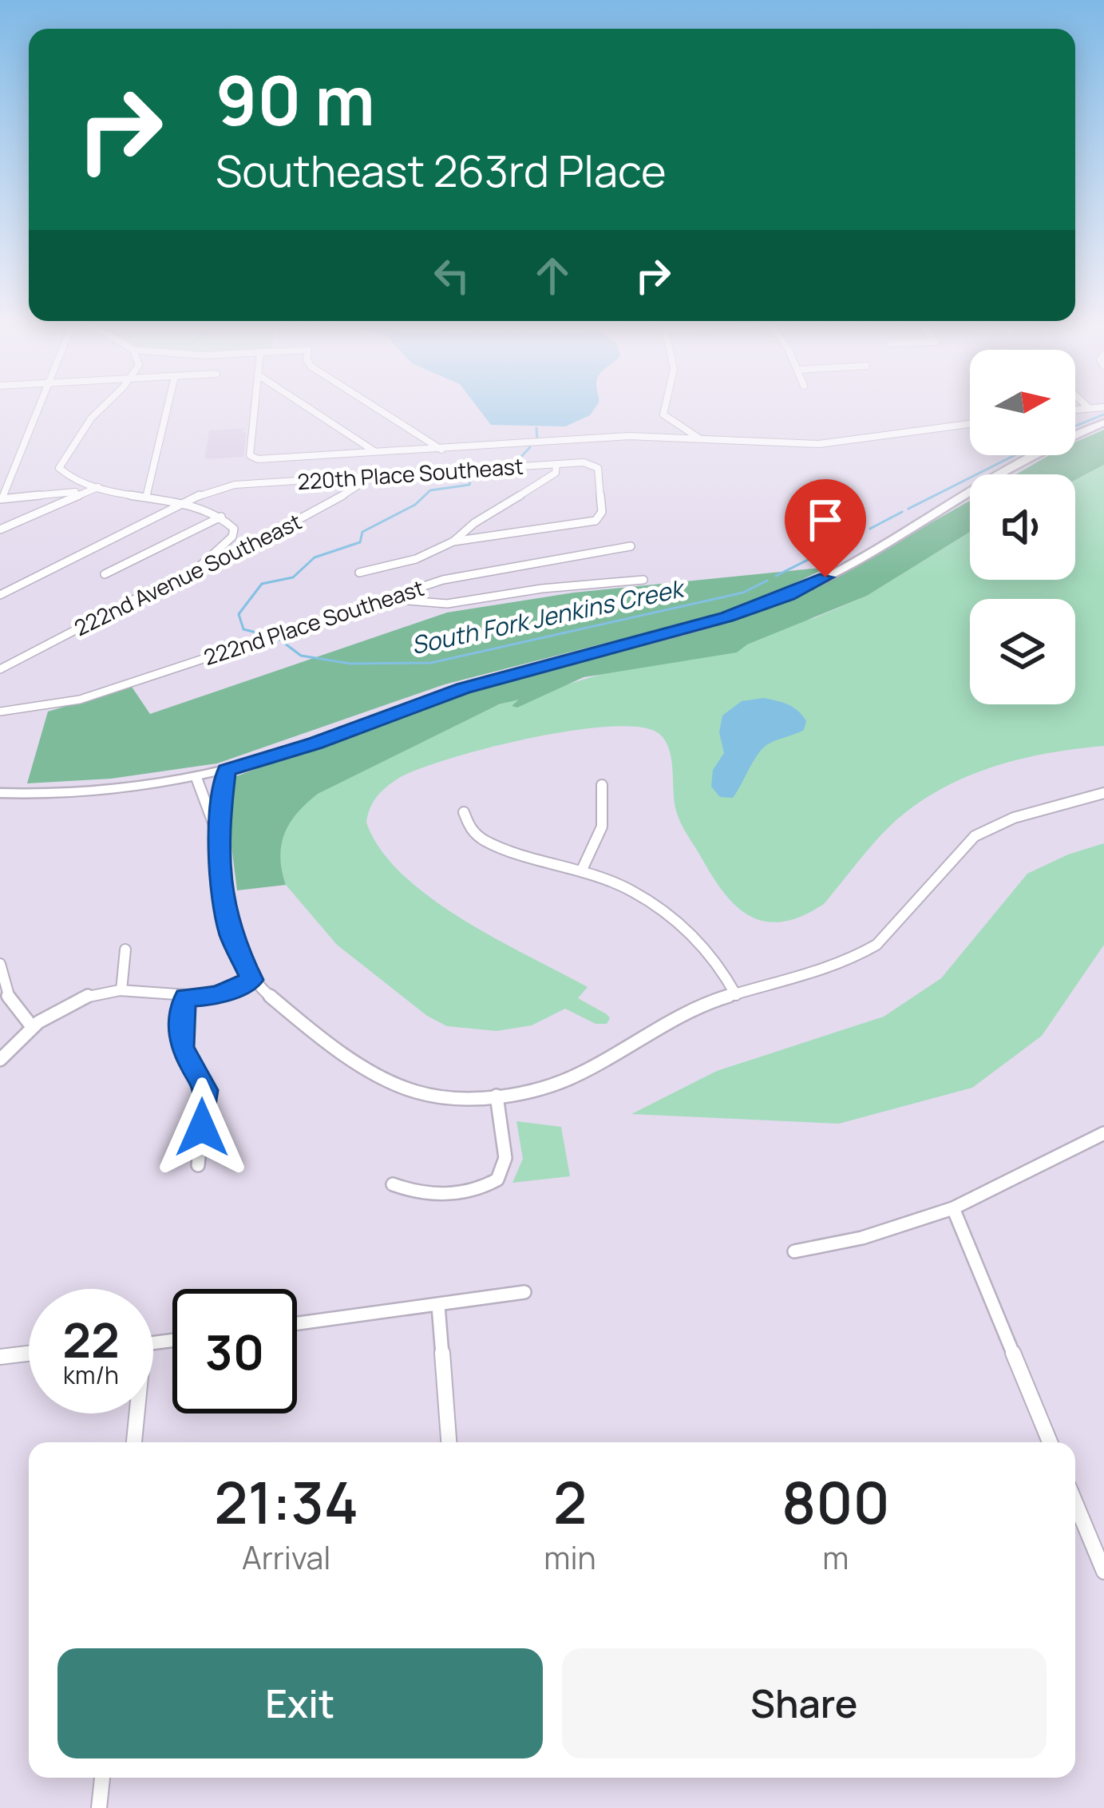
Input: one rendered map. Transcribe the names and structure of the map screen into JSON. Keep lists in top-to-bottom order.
{
  "streets": {
    "street": ["220th Place Southeast", "222nd Avenue Southeast", "222nd Place Southeast"]
  },
  "crossings": [
    ["220th Place Southeast", "222nd Avenue Southeast"]
  ],
  "water": ["South Fork Jenkins Creek"],
  "north": "right",
  "page": {
    "turn": ["90 m", "Southeast 263rd Place"],
    "speed": "22 km/h",
    "limit": "30",
    "eta": [
      "21:34",
      "Arrival",
      "2",
      "min",
      "800",
      "m"
    ],
    "buttons": ["Exit", "Share"]
  }
}
